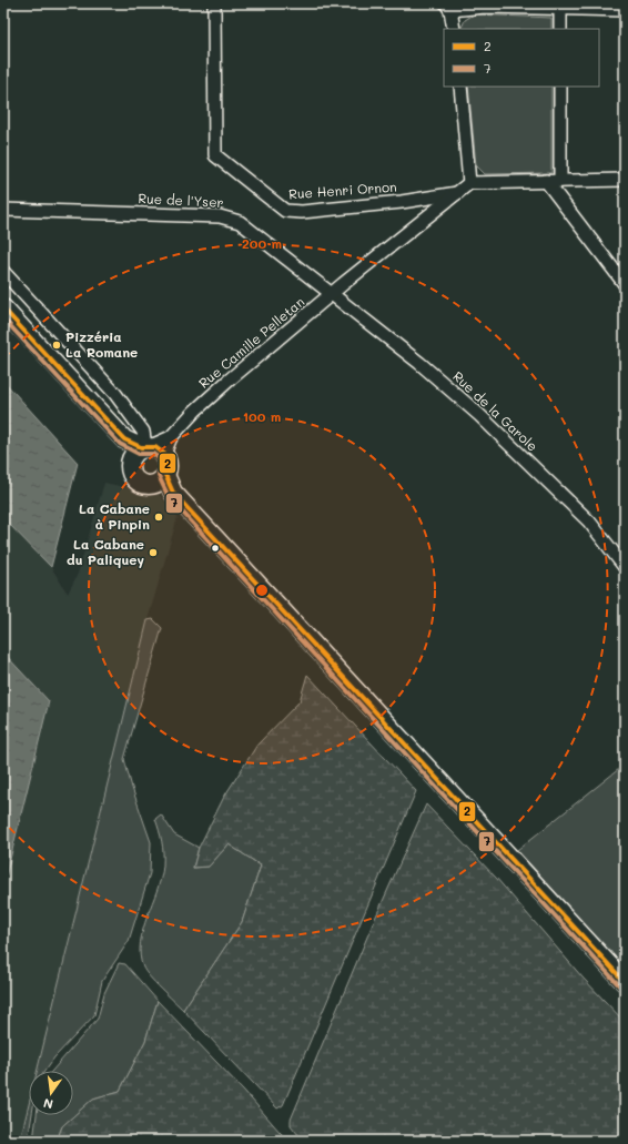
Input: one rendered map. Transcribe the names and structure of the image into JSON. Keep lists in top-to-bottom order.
{
  "streets": {
    "street": [
      "Rue Henri Ornon",
      "Rue de l'Yser",
      "Rue Camille Pelletan",
      "Rue de la Garole"
    ]
  },
  "crossings": [
    ["Rue Henri Ornon", "Rue Camille Pelletan"],
    ["Rue de l'Yser", "Rue Camille Pelletan"],
    ["Rue de l'Yser", "Rue de la Garole"],
    ["Rue Camille Pelletan", "Rue de la Garole"]
  ],
  "places": ["Pizzéria La Romane", "La Cabane à Pinpin", "La Cabane du Paliquey"],
  "lines": ["transit line 2", "transit line 7"],
  "legend": ["2", "7"],
  "north": "bottom",
  "rings": ["200 m", "100 m"]
}
